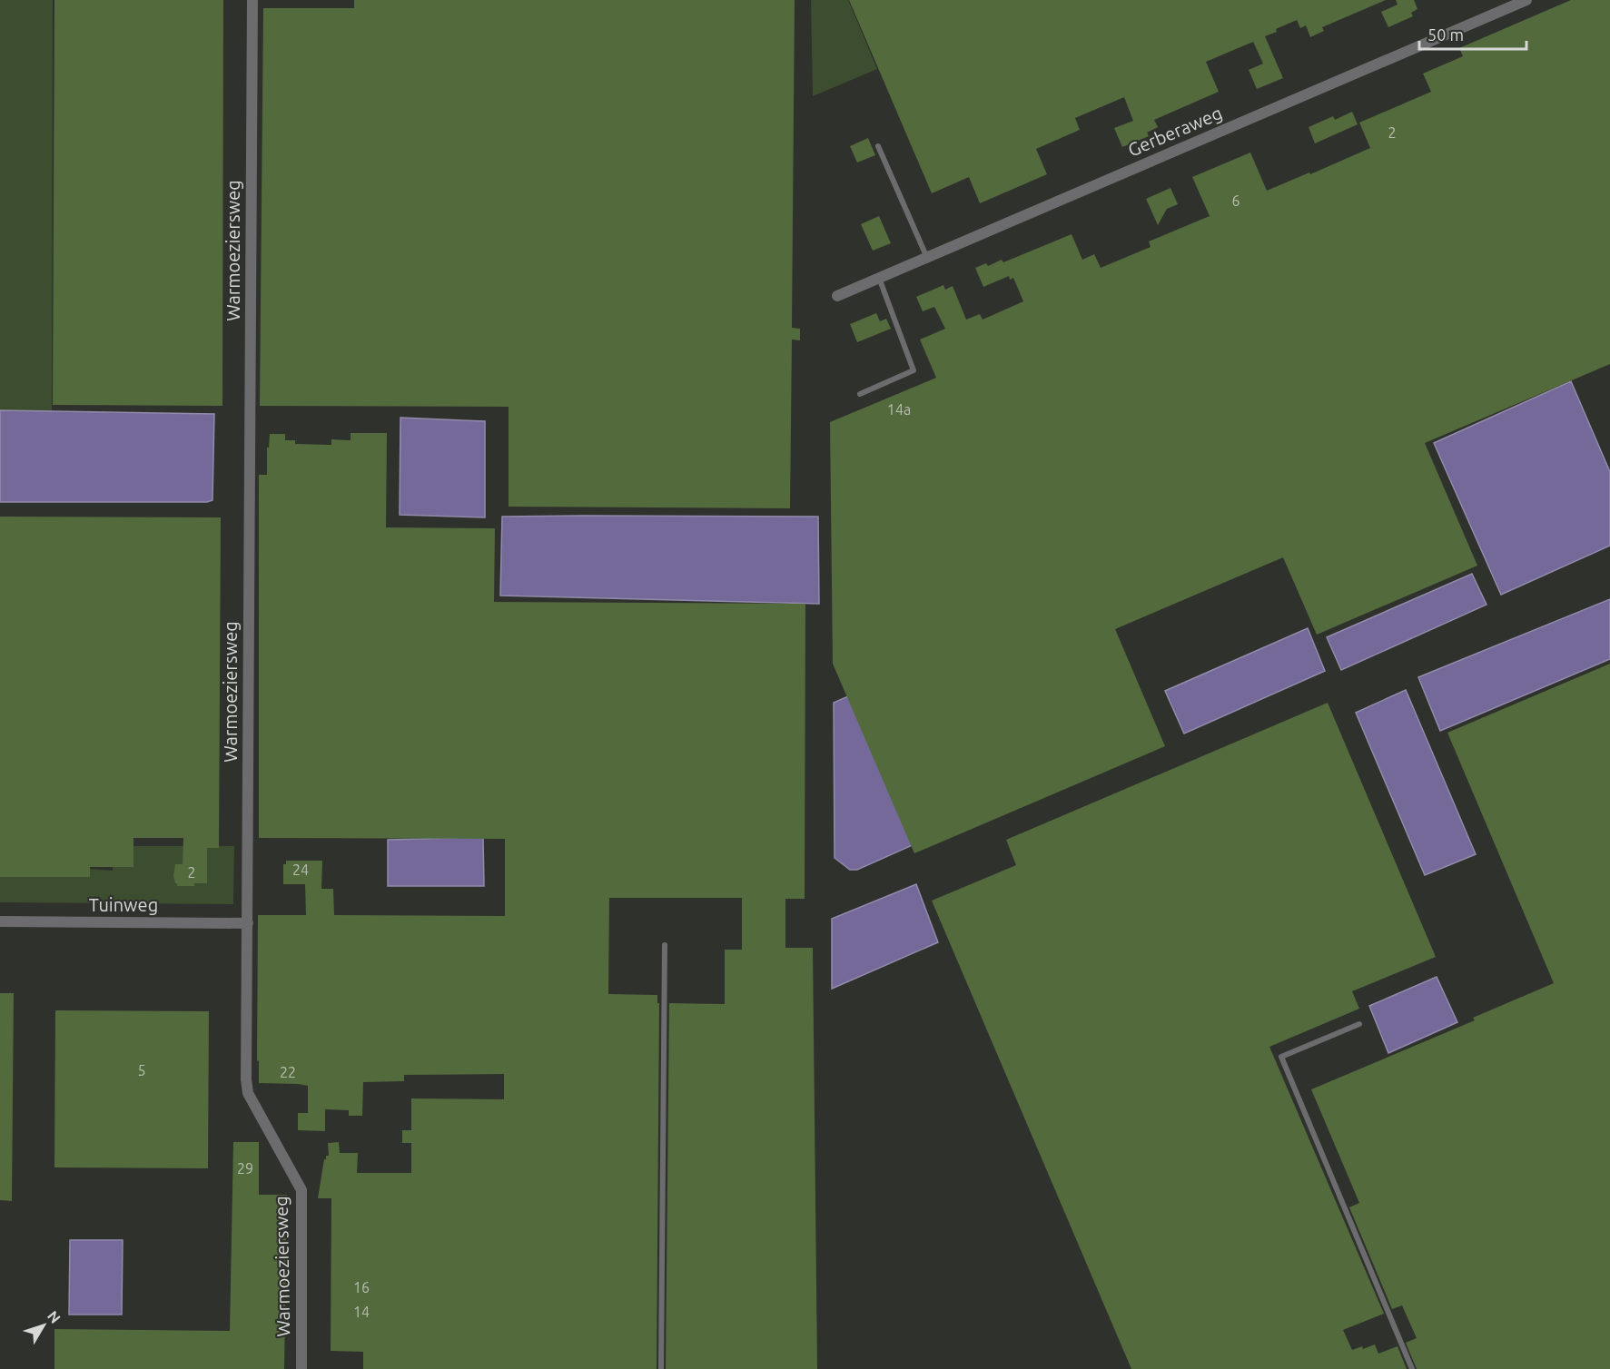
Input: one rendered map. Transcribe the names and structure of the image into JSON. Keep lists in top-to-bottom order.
{
  "streets": {
    "street": ["Gerberaweg", "Warmoeziersweg", "Tuinweg"]
  },
  "crossings": [
    ["Warmoeziersweg", "Tuinweg"]
  ],
  "house_numbers": [
    "2",
    "6",
    "14a",
    "24",
    "2",
    "5",
    "22",
    "29",
    "16",
    "14"
  ],
  "scale_bar": "50 m",
  "north": "top right"
}
